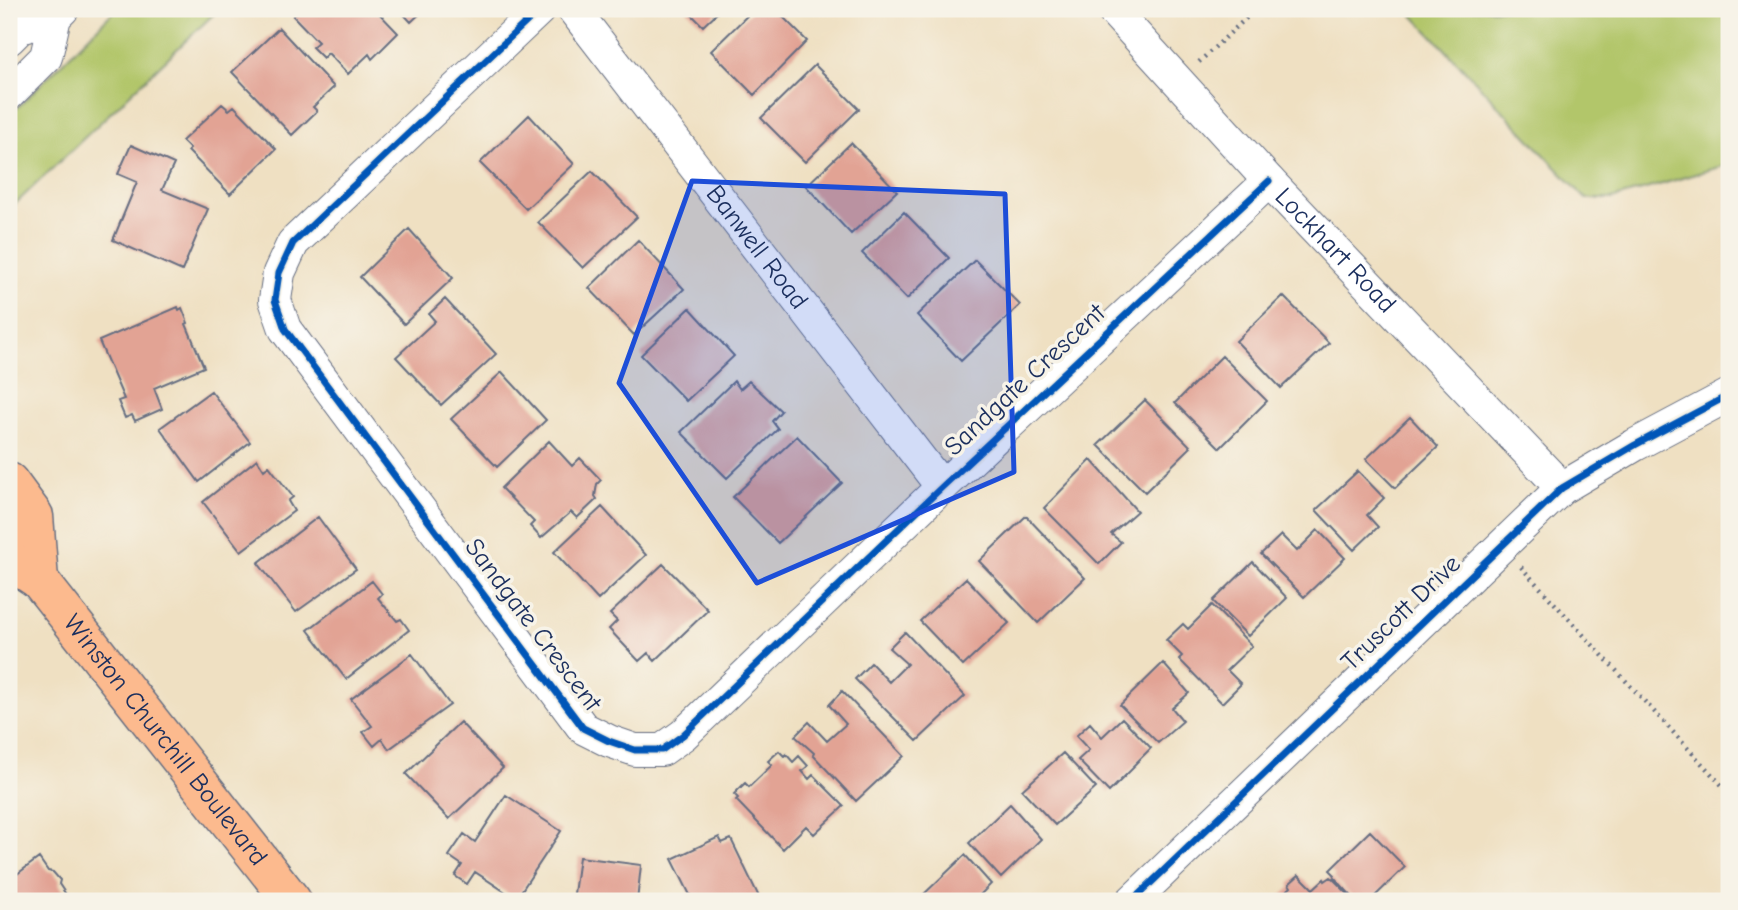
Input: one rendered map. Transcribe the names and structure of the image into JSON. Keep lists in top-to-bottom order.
{
  "streets": {
    "main road": ["Winston Churchill Boulevard"],
    "street": [
      "Banwell Road",
      "Lockhart Road",
      "Sandgate Crescent",
      "Truscott Drive"
    ]
  },
  "crossings": [
    ["Banwell Road", "Sandgate Crescent"],
    ["Lockhart Road", "Sandgate Crescent"],
    ["Lockhart Road", "Truscott Drive"]
  ]
}
